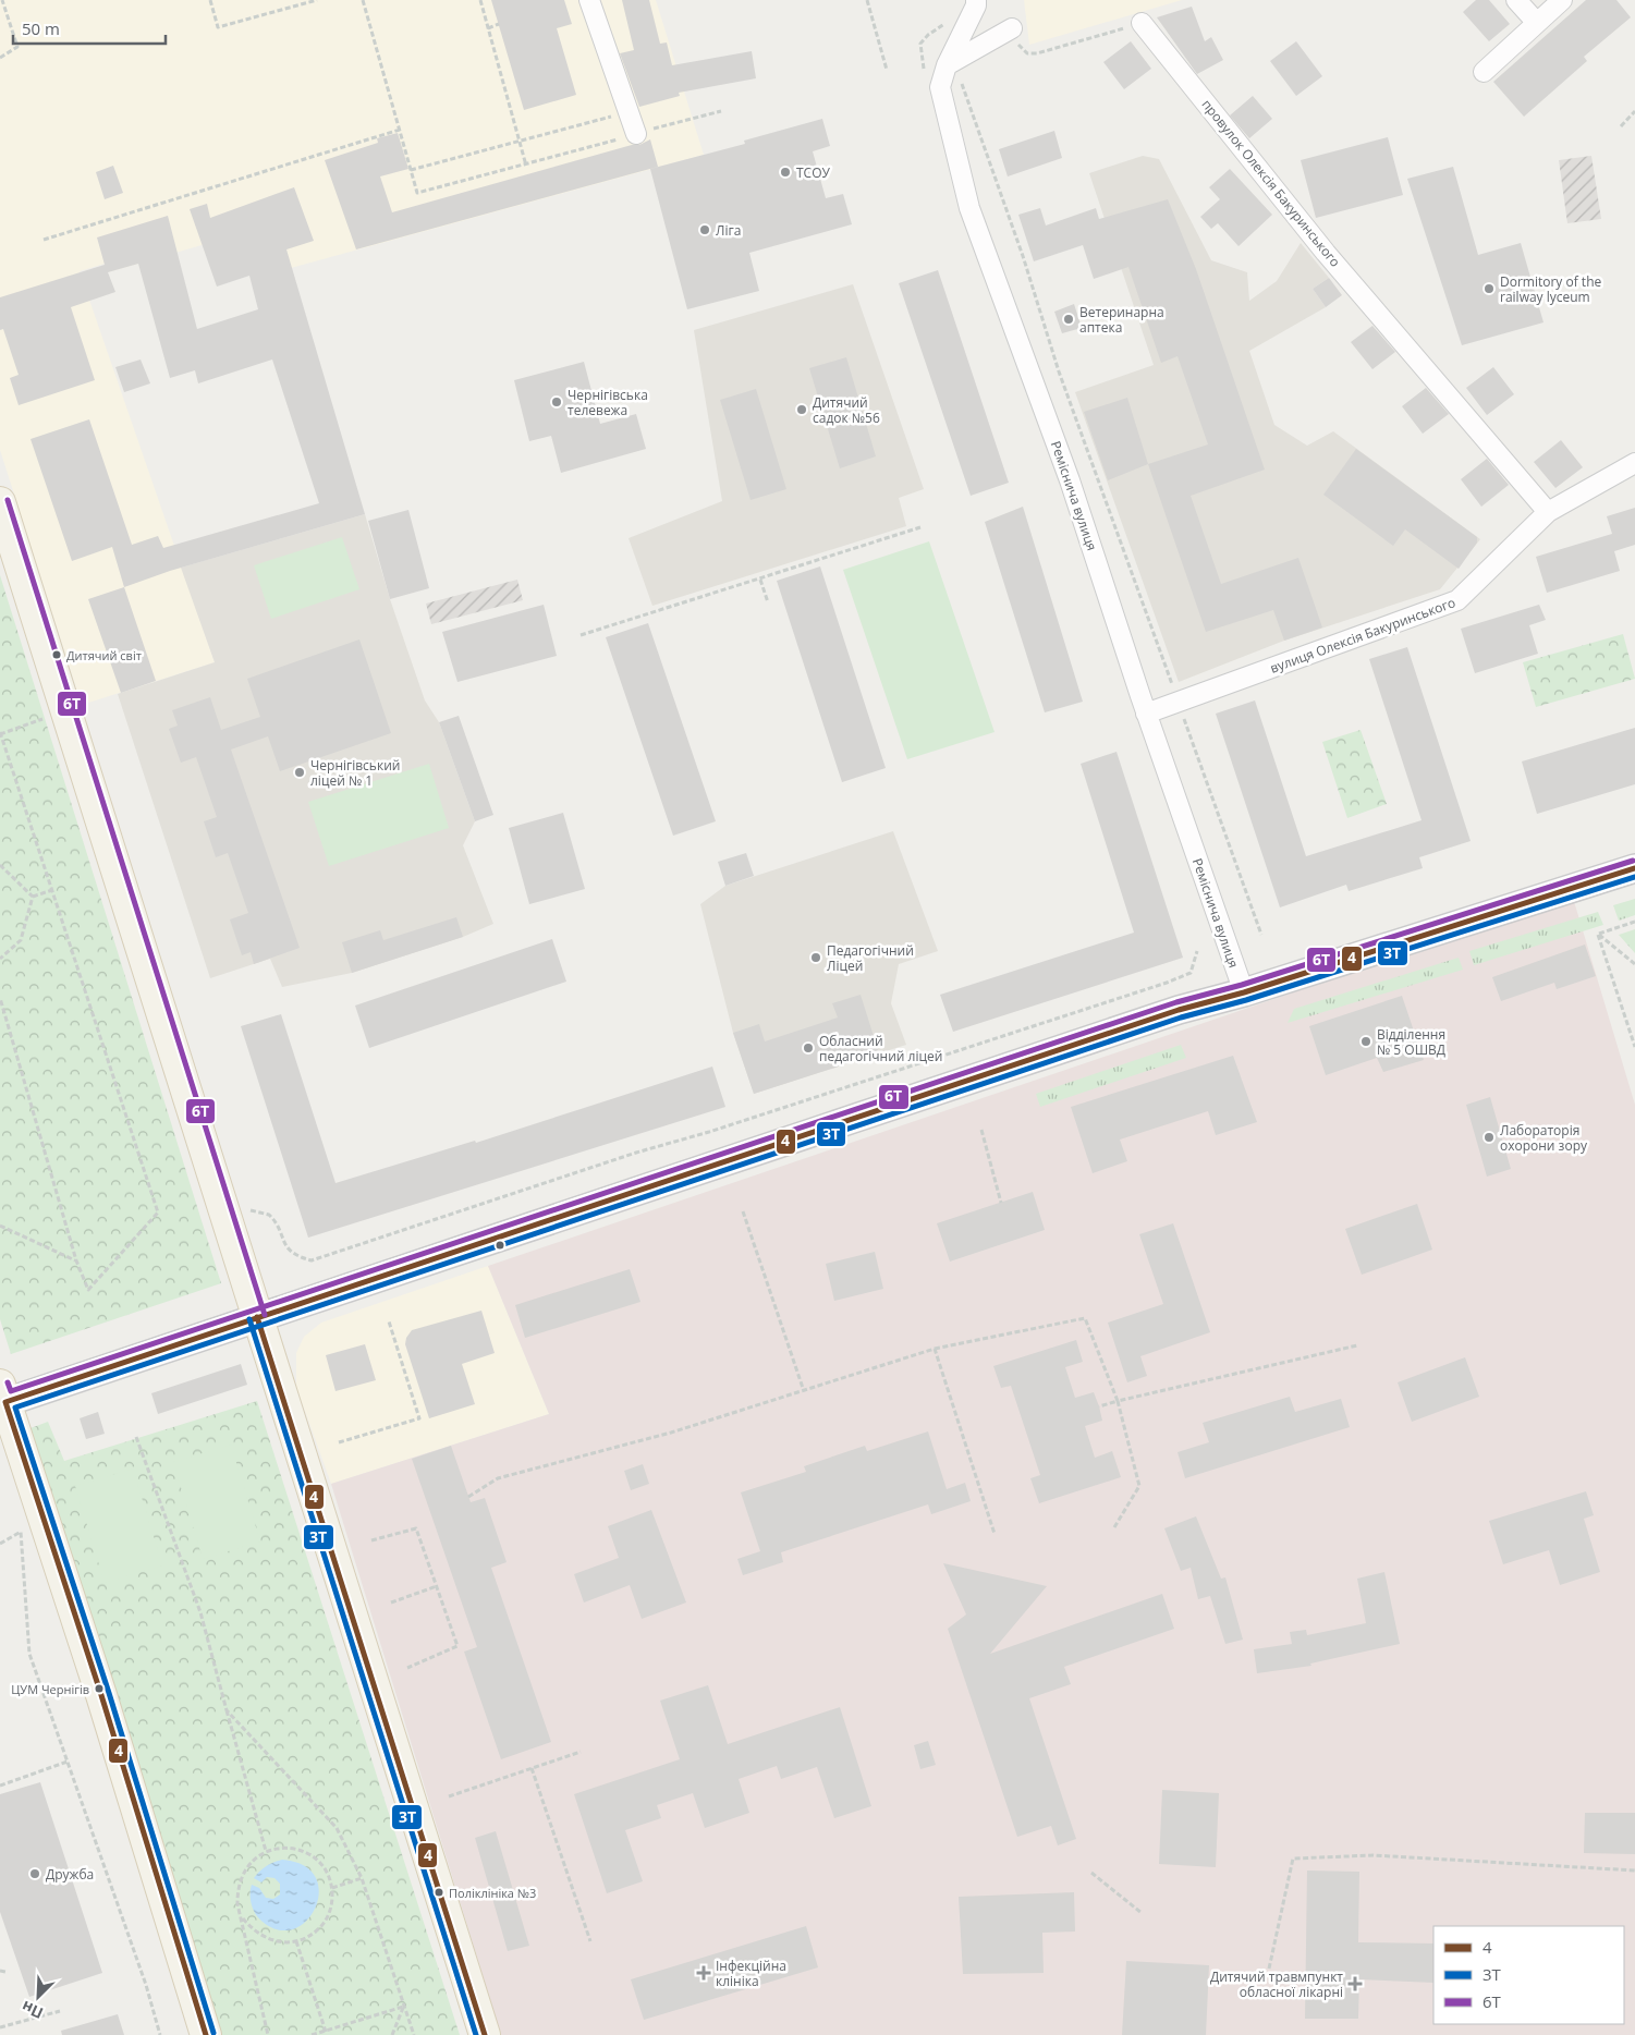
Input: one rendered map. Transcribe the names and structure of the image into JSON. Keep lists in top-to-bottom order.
{
  "streets": {
    "street": ["провулок Олексія Бакуринського", "Реміснича вулиця", "вулиця Олексія Бакуринського"]
  },
  "crossings": [
    ["провулок Олексія Бакуринського", "вулиця Олексія Бакуринського"],
    ["Реміснича вулиця", "вулиця Олексія Бакуринського"]
  ],
  "places": {
    "other": [
      "ТСОУ",
      "Ліга",
      "Dormitory of the railway lyceum",
      "Ветеринарна аптека",
      "Чернігівська телевежа",
      "Дитячий садок №56",
      "Дитячий світ",
      "Чернігівський ліцей № 1",
      "Педагогічний Ліцей",
      "Відділення № 5 ОШВД",
      "Обласний педагогічний ліцей",
      "Лабораторія охорони зору",
      "ЦУМ Чернiгiв",
      "Дружба",
      "Поліклініка №3"
    ],
    "health": ["Інфекційна клініка", "Дитячий травмпункт обласної лікарні"]
  },
  "lines": ["transit line 6Т", "transit line 4", "transit line 3Т"],
  "legend": ["4", "3Т", "6Т"],
  "scale_bar": "50 m",
  "north": "bottom left"
}
